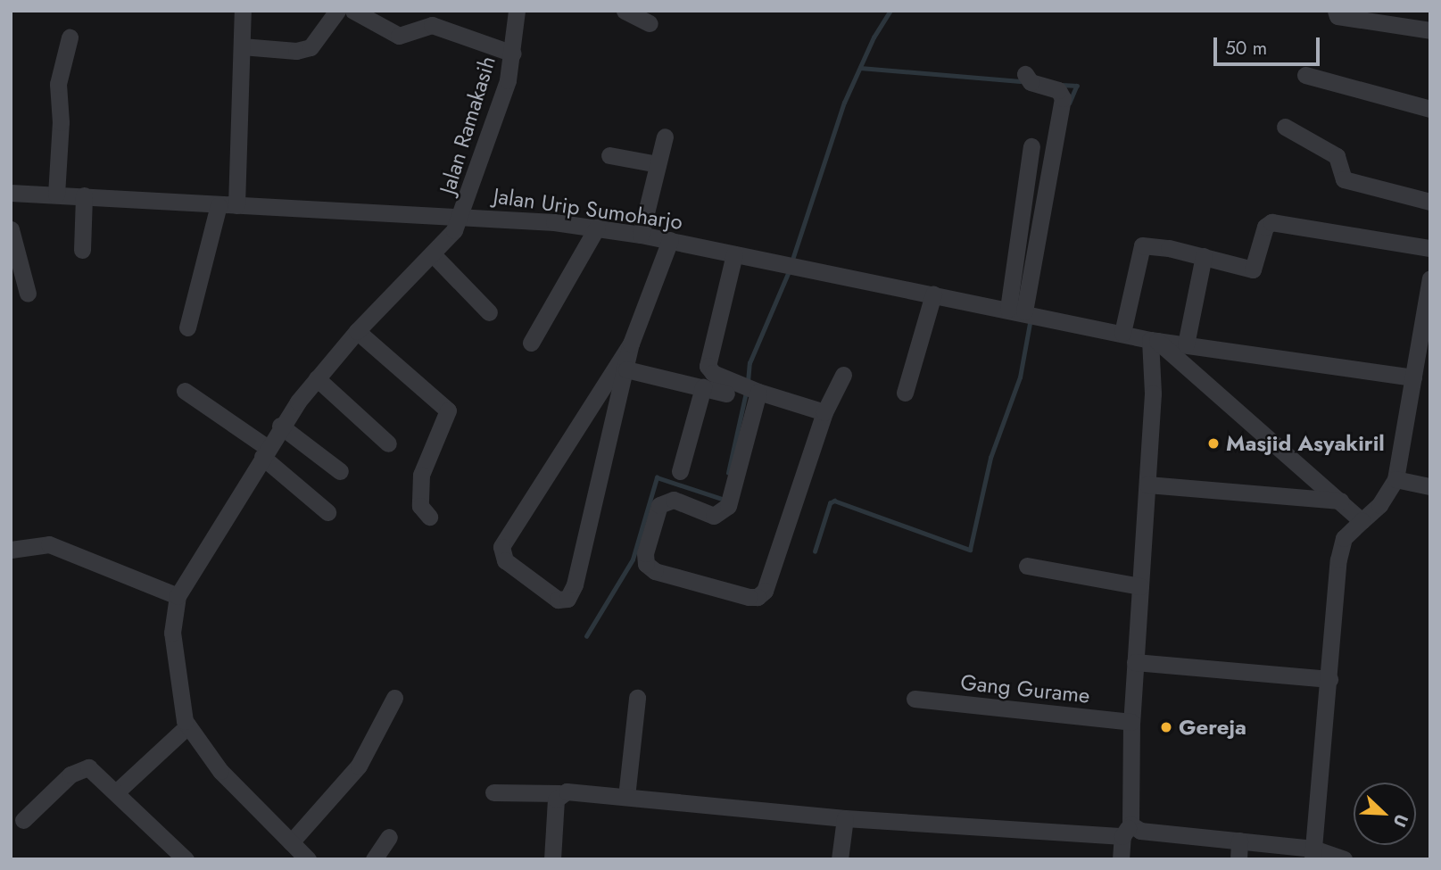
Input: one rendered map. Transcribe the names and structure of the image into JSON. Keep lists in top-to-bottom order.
{
  "streets": {
    "street": ["Jalan Ramakasih", "Jalan Urip Sumoharjo", "Gang Gurame"]
  },
  "crossings": [
    ["Jalan Ramakasih", "Jalan Urip Sumoharjo"]
  ],
  "places": ["Masjid Asyakiril", "Gereja"],
  "scale_bar": "50 m",
  "north": "bottom right"
}
